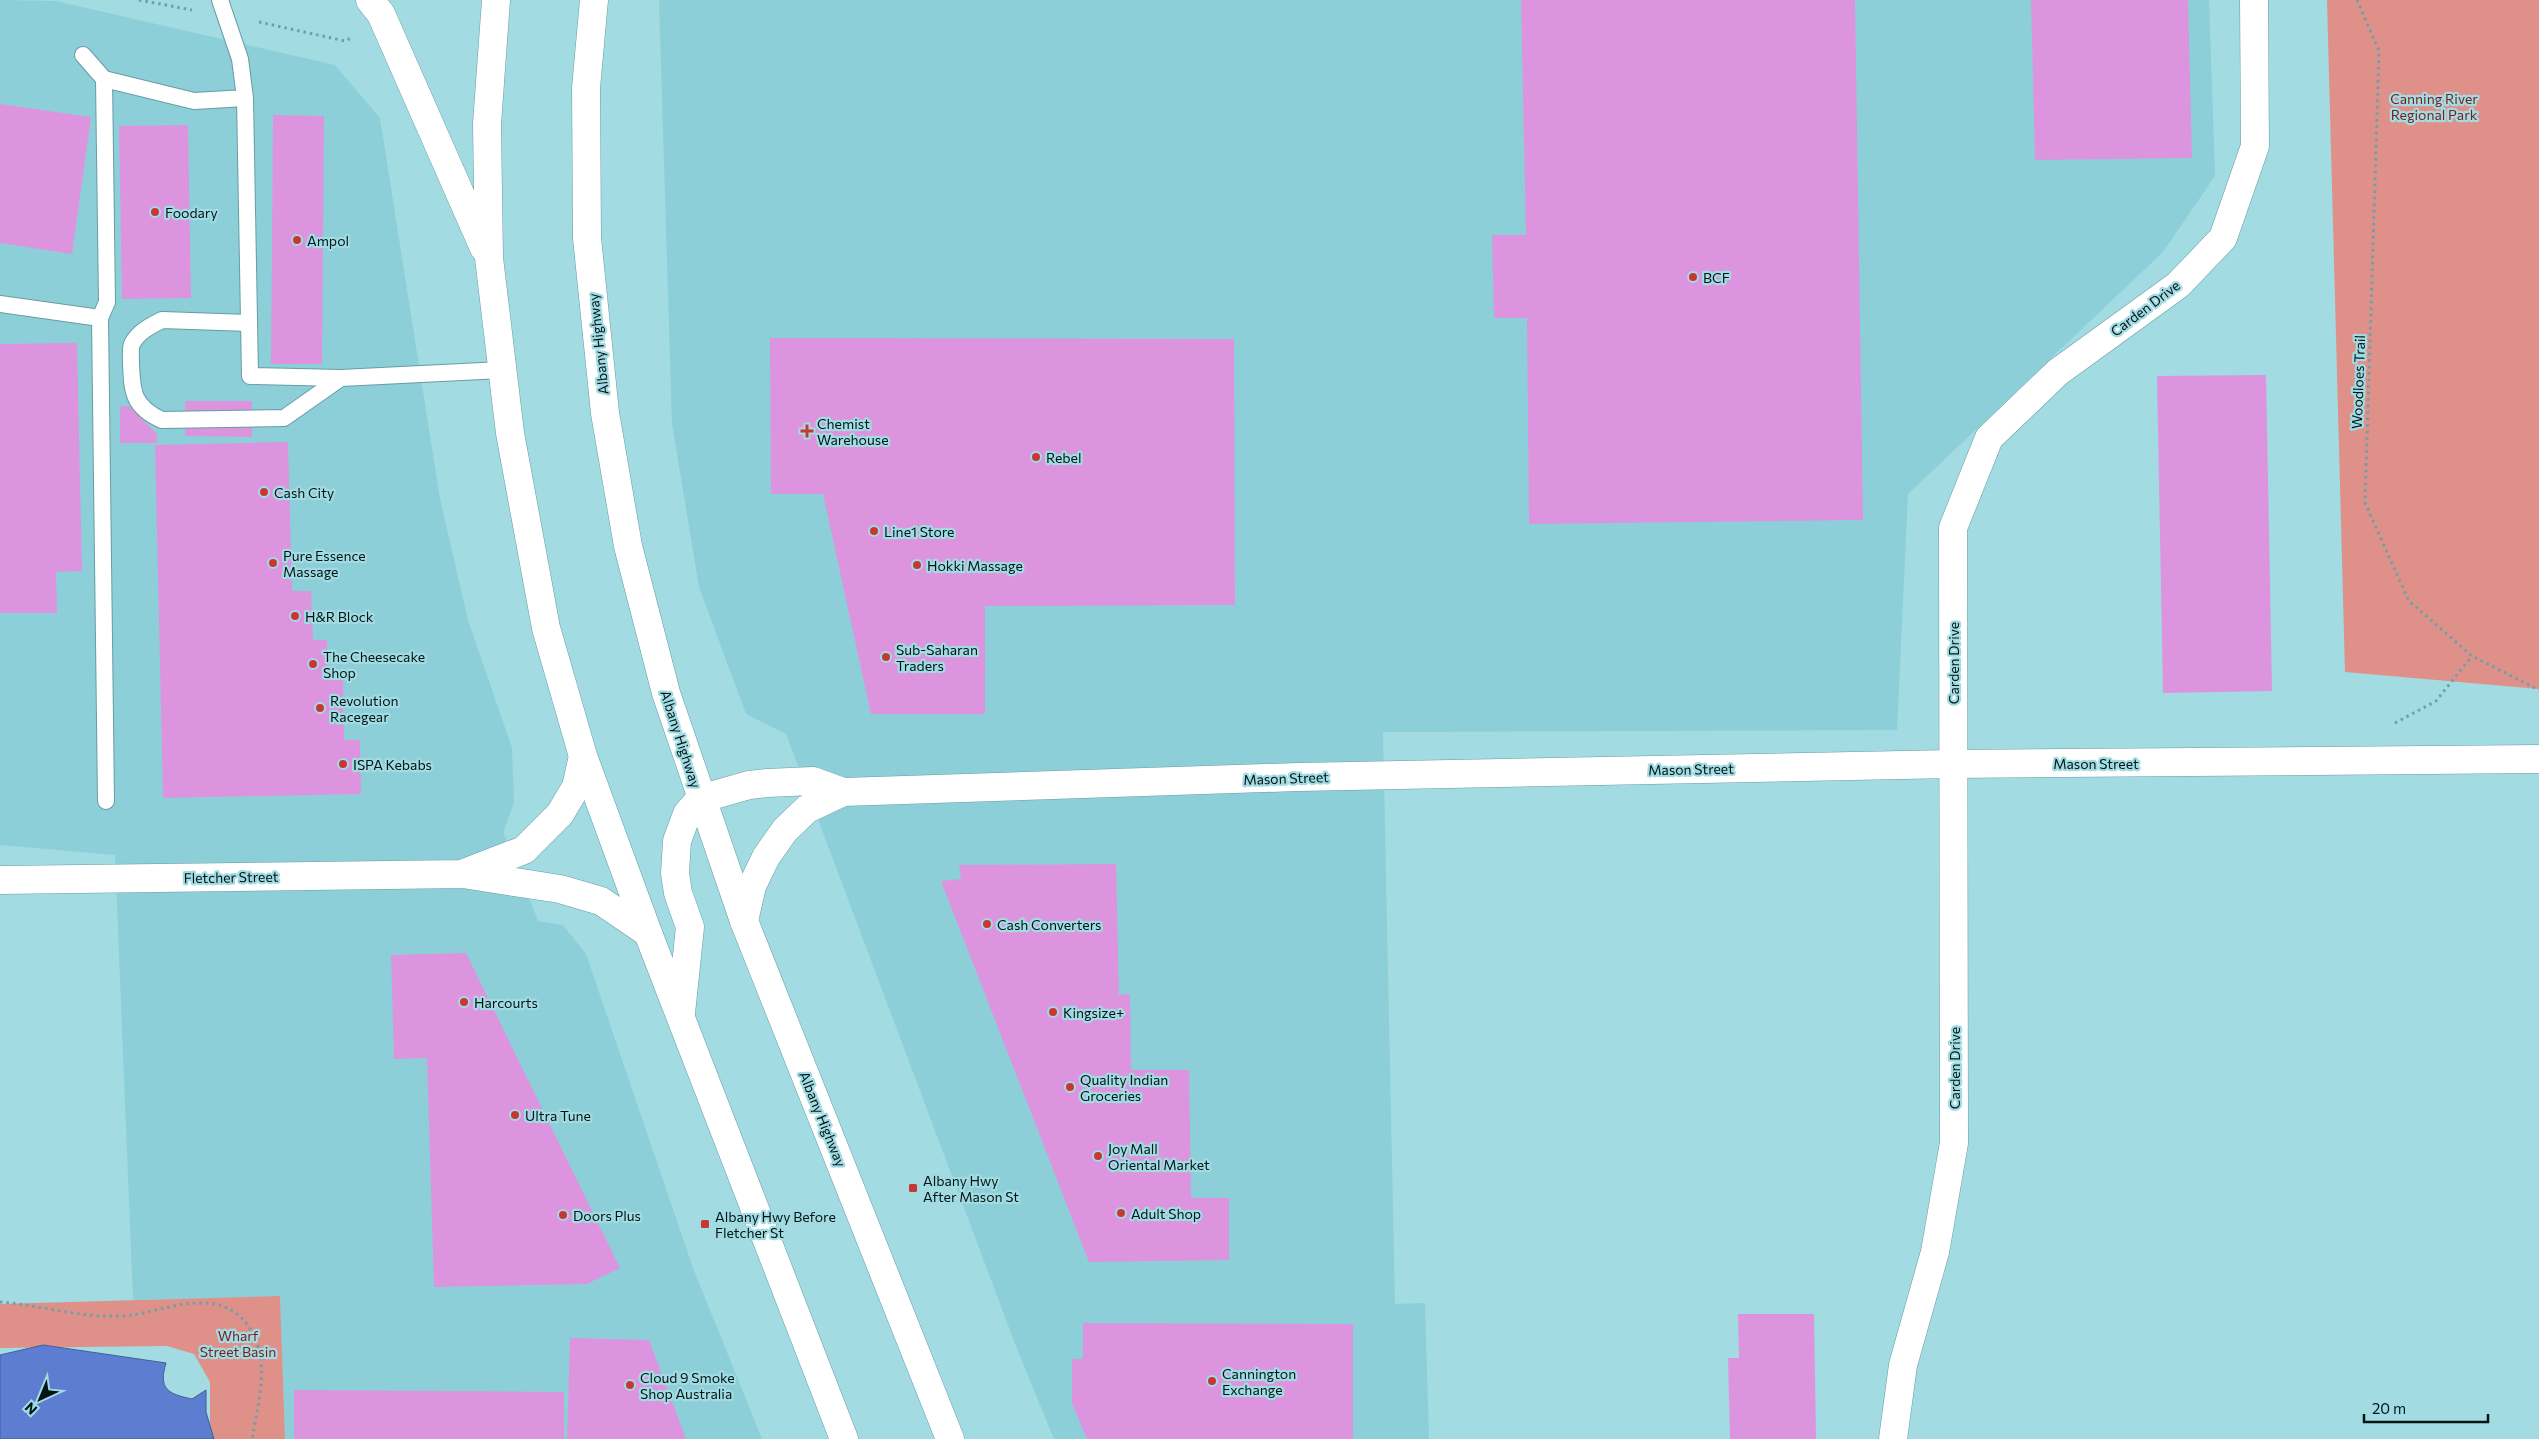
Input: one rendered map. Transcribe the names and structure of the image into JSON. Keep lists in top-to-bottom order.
{
  "streets": {
    "main road": [
      "Carden Drive",
      "Albany Highway",
      "Mason Street",
      "Fletcher Street"
    ],
    "path": ["Woodloes Trail"]
  },
  "crossings": [
    ["Carden Drive", "Mason Street"],
    ["Albany Highway", "Mason Street"]
  ],
  "parks": ["Canning River Regional Park", "Wharf Street Basin"],
  "places": {
    "other": [
      "Foodary",
      "Ampol",
      "BCF",
      "Rebel",
      "Cash City",
      "Line1 Store",
      "Pure Essence Massage",
      "Hokki Massage",
      "H&R Block",
      "Sub-Saharan Traders",
      "The Cheesecake Shop",
      "Revolution Racegear",
      "ISPA Kebabs",
      "Cash Converters",
      "Harcourts",
      "Kingsize+",
      "Quality Indian Groceries",
      "Ultra Tune",
      "Joy Mall Oriental Market",
      "Adult Shop",
      "Doors Plus",
      "Cannington Exchange",
      "Cloud 9 Smoke Shop Australia"
    ],
    "health": ["Chemist Warehouse"],
    "transit": ["Albany Hwy After Mason St", "Albany Hwy Before Fletcher St"]
  },
  "scale_bar": "20 m",
  "north": "bottom left"
}
